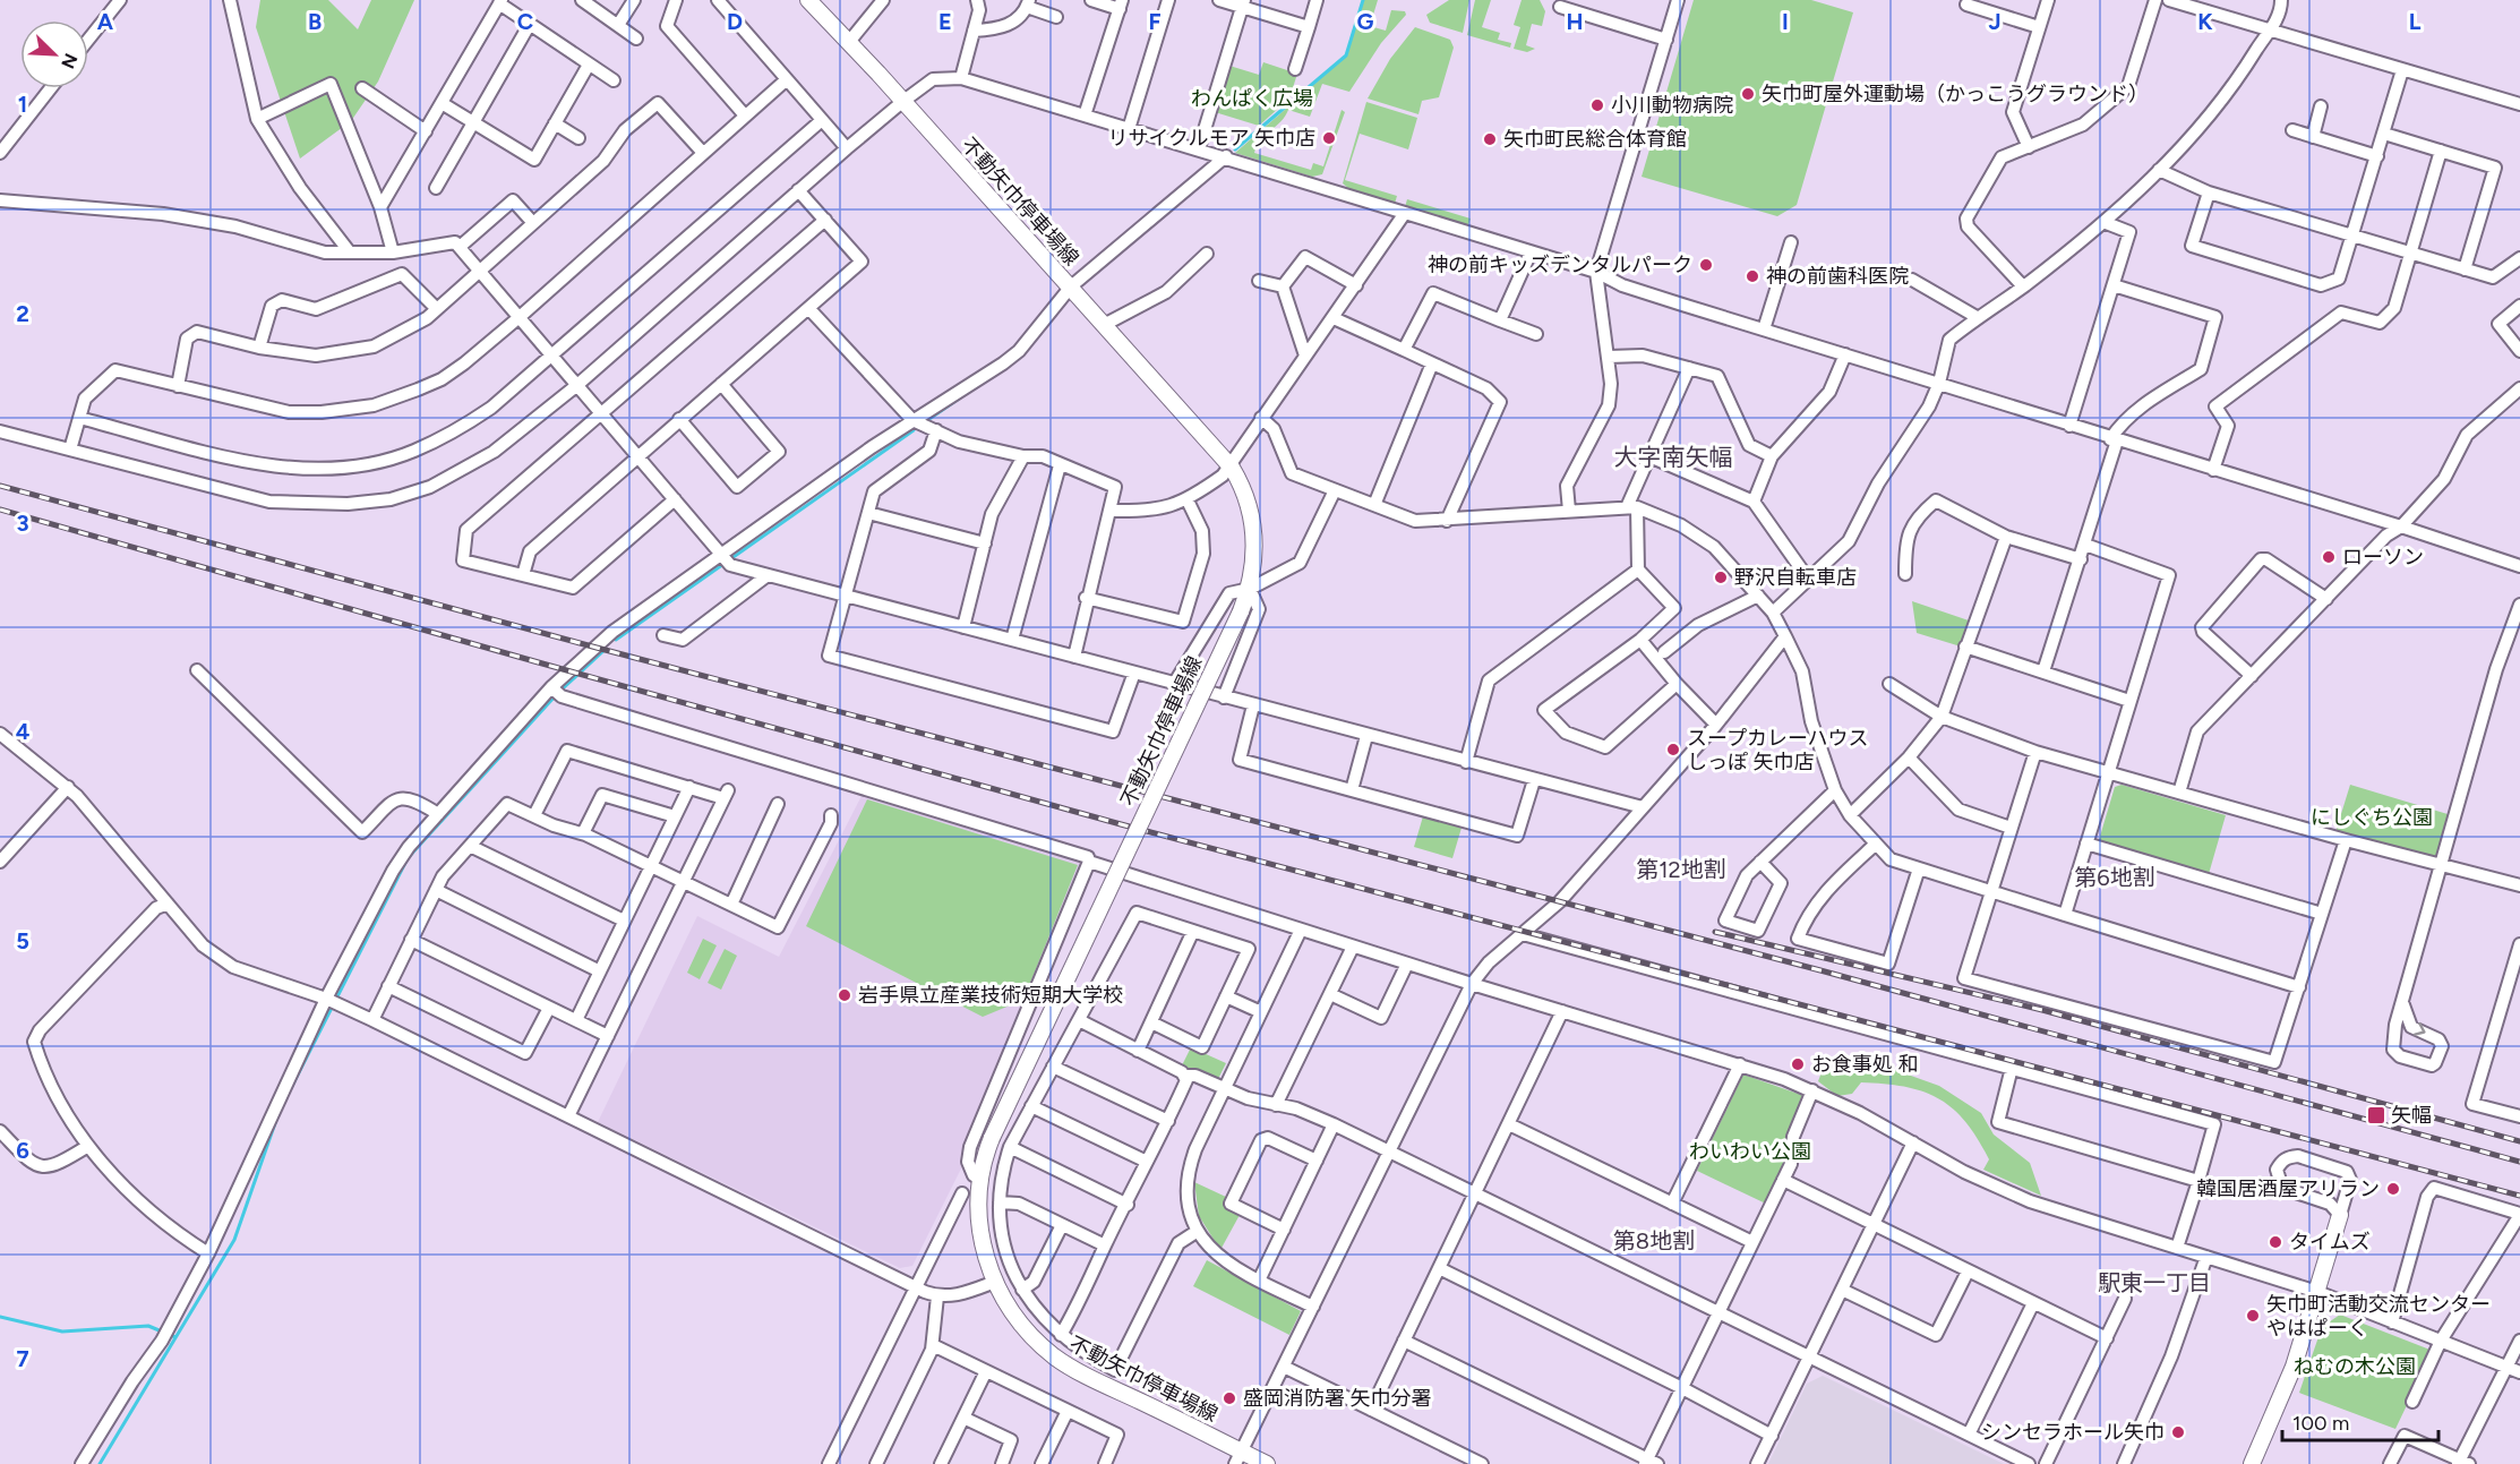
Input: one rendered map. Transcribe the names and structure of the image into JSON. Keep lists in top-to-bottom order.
{
  "streets": {
    "main road": ["不動矢巾停車場線"]
  },
  "districts": [
    "大字南矢幅",
    "第12地割",
    "第6地割",
    "第8地割",
    "駅東一丁目"
  ],
  "parks": [
    "わんぱく広場",
    "にしぐち公園",
    "わいわい公園",
    "ねむの木公園"
  ],
  "places": {
    "other": [
      "矢巾町屋外運動場（かっこうグラウンド）",
      "小川動物病院",
      "リサイクルモア 矢巾店",
      "矢巾町民総合体育館",
      "神の前キッズデンタルパーク",
      "神の前歯科医院",
      "ローソン",
      "野沢自転車店",
      "スープカレーハウス しっぽ 矢巾店",
      "岩手県立産業技術短期大学校",
      "お食事処 和",
      "韓国居酒屋アリラン",
      "タイムズ",
      "矢巾町活動交流センター やはぱーく",
      "盛岡消防署 矢巾分署",
      "シンセラホール矢巾"
    ],
    "transit": ["矢幅"]
  },
  "scale_bar": "100 m",
  "north": "bottom right",
  "grid": {
    "columns": [
      "A",
      "B",
      "C",
      "D",
      "E",
      "F",
      "G",
      "H",
      "I",
      "J",
      "K",
      "L"
    ],
    "rows": [
      "1",
      "2",
      "3",
      "4",
      "5",
      "6",
      "7"
    ]
  }
}
